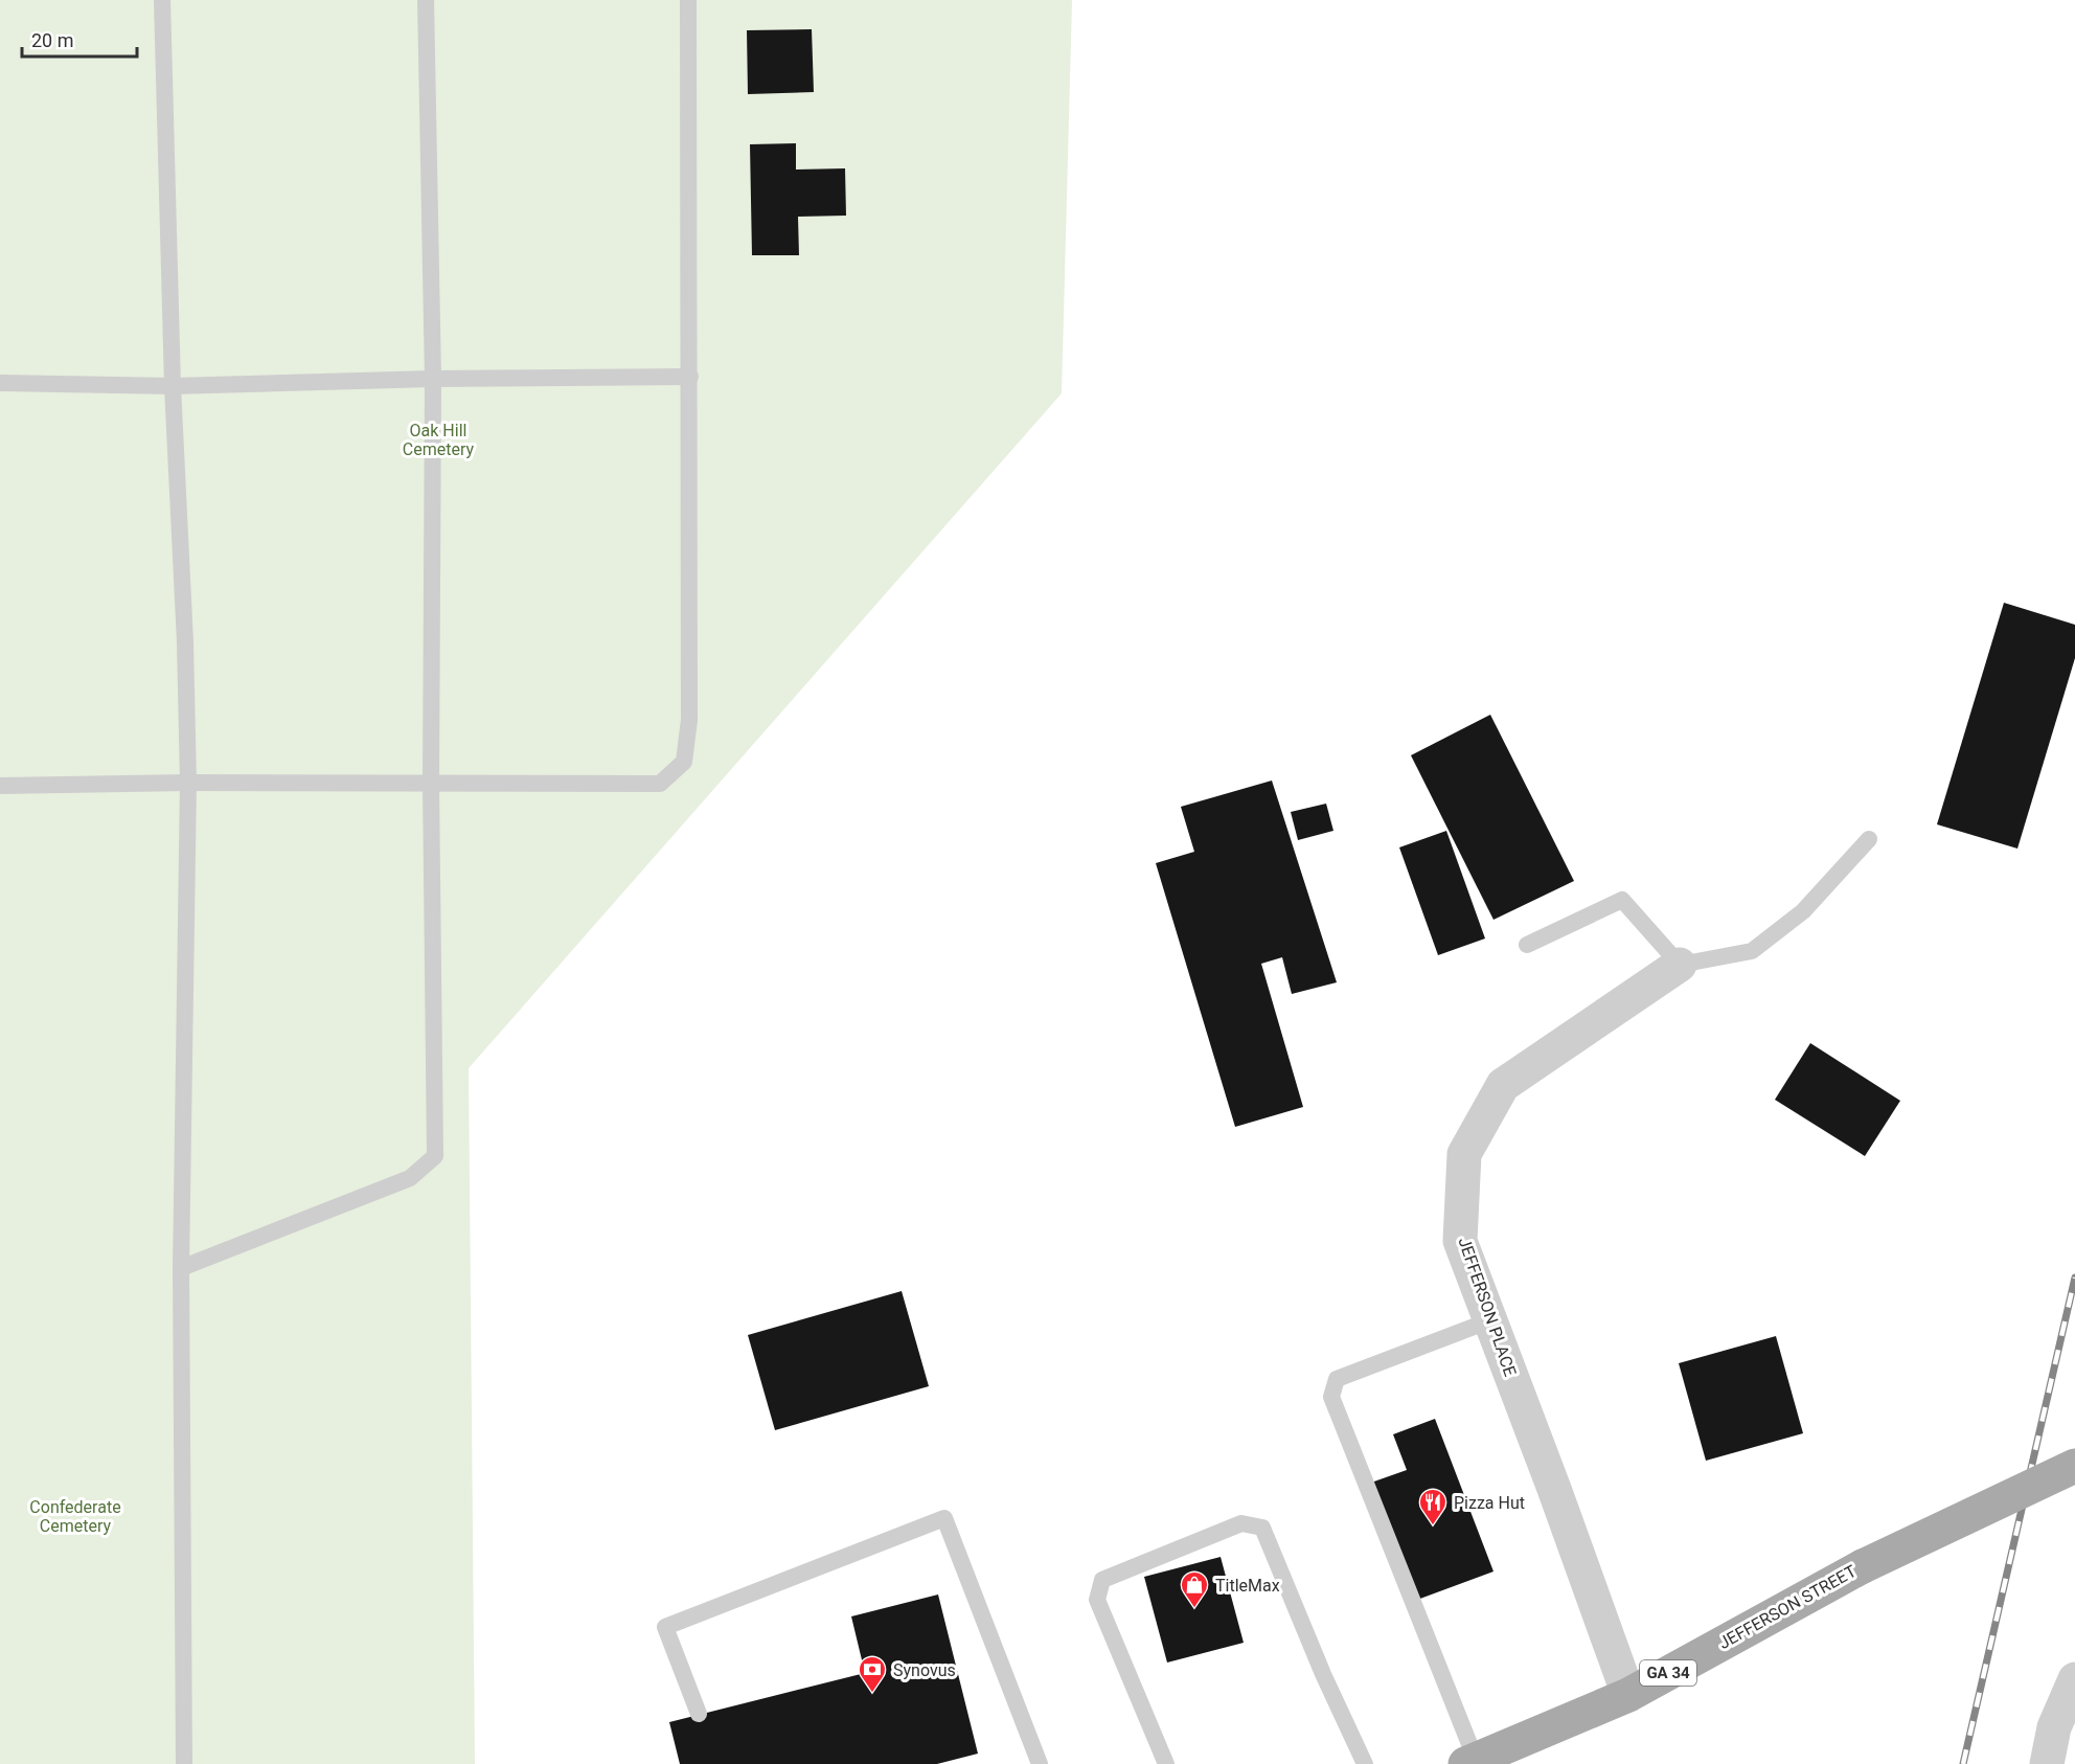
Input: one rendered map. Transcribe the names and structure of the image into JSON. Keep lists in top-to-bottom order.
{
  "streets": {
    "main road": ["JEFFERSON STREET", "GA 34"],
    "street": ["JEFFERSON PLACE"]
  },
  "crossings": [
    ["JEFFERSON PLACE", "JEFFERSON STREET"]
  ],
  "parks": ["Oak Hill Cemetery", "Confederate Cemetery"],
  "places": {
    "restaurant": ["Pizza Hut"],
    "shop": ["TitleMax"],
    "bank": ["Synovus"]
  },
  "scale_bar": "20 m"
}
